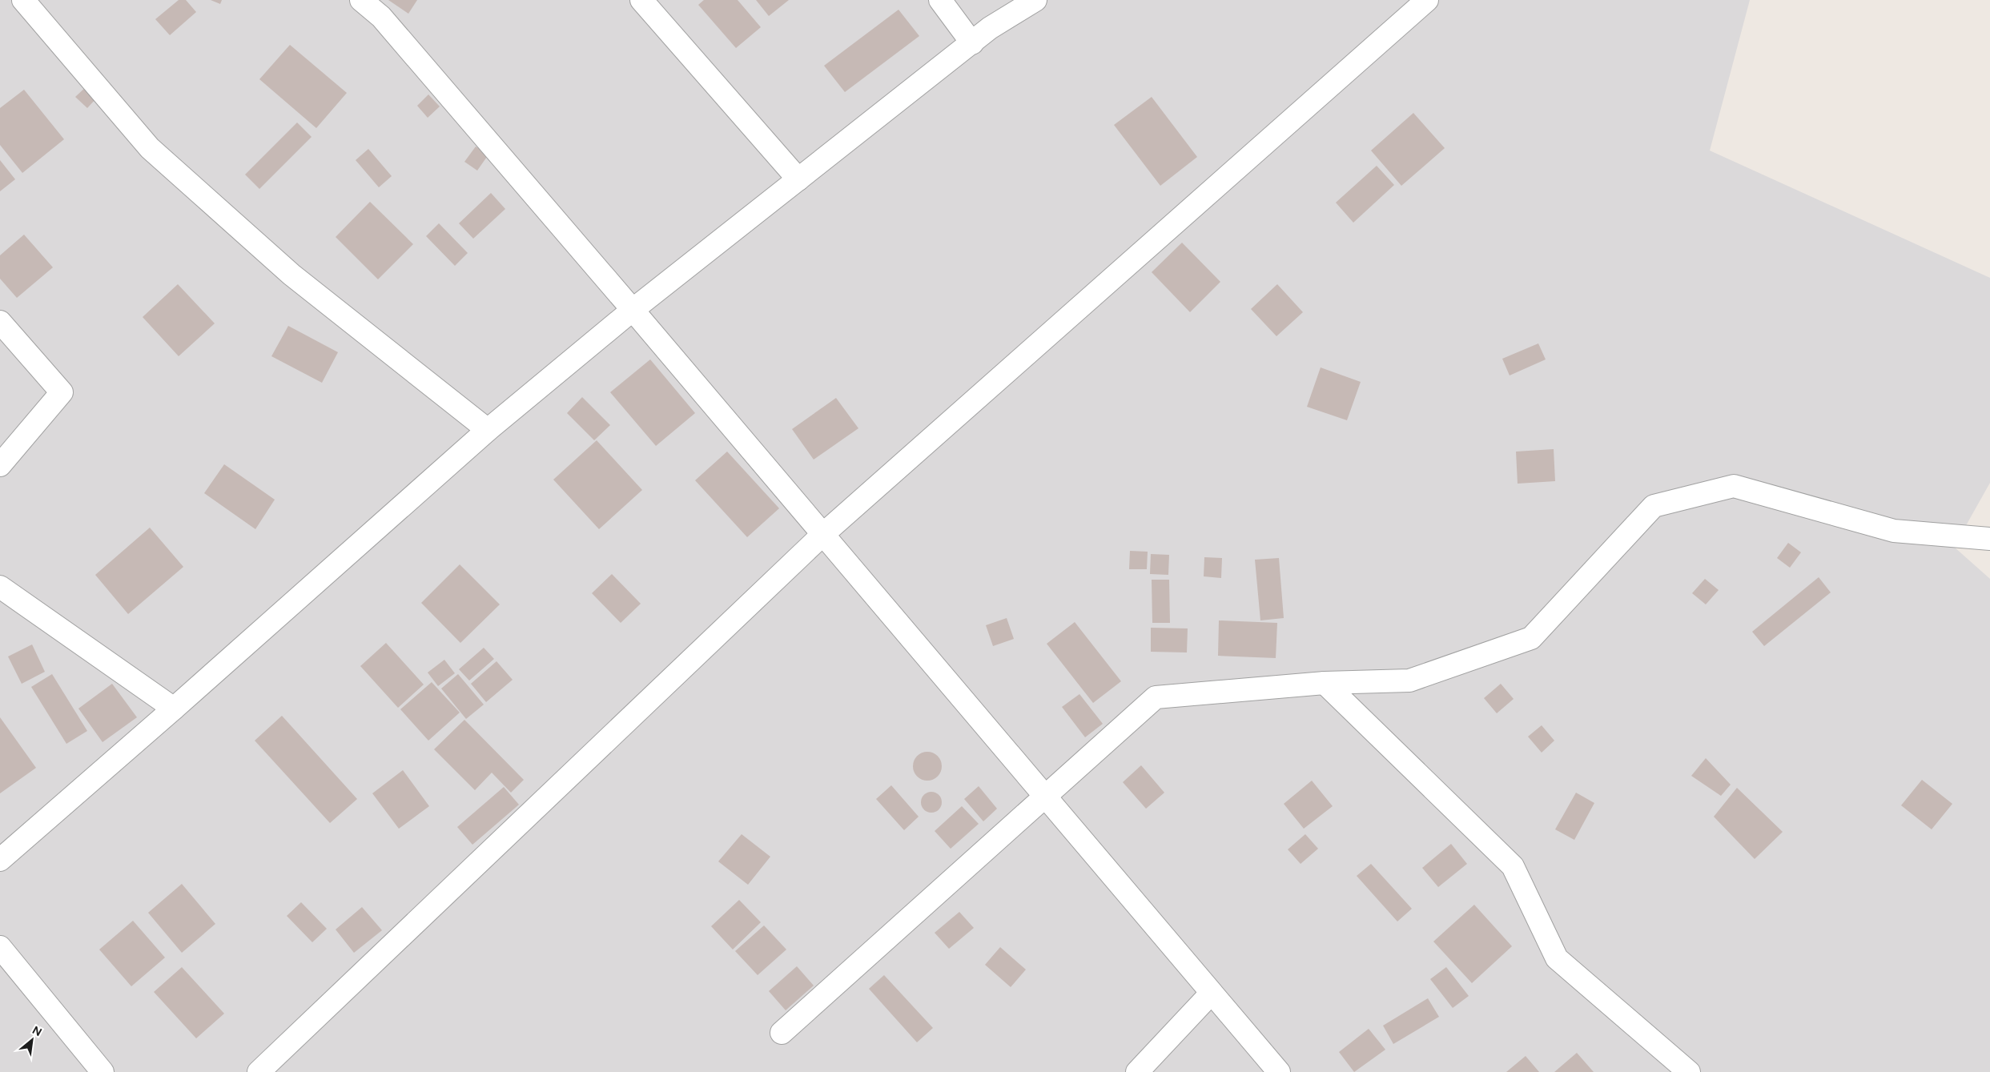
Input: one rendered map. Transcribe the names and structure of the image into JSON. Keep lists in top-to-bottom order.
{
  "north": "top right"
}
